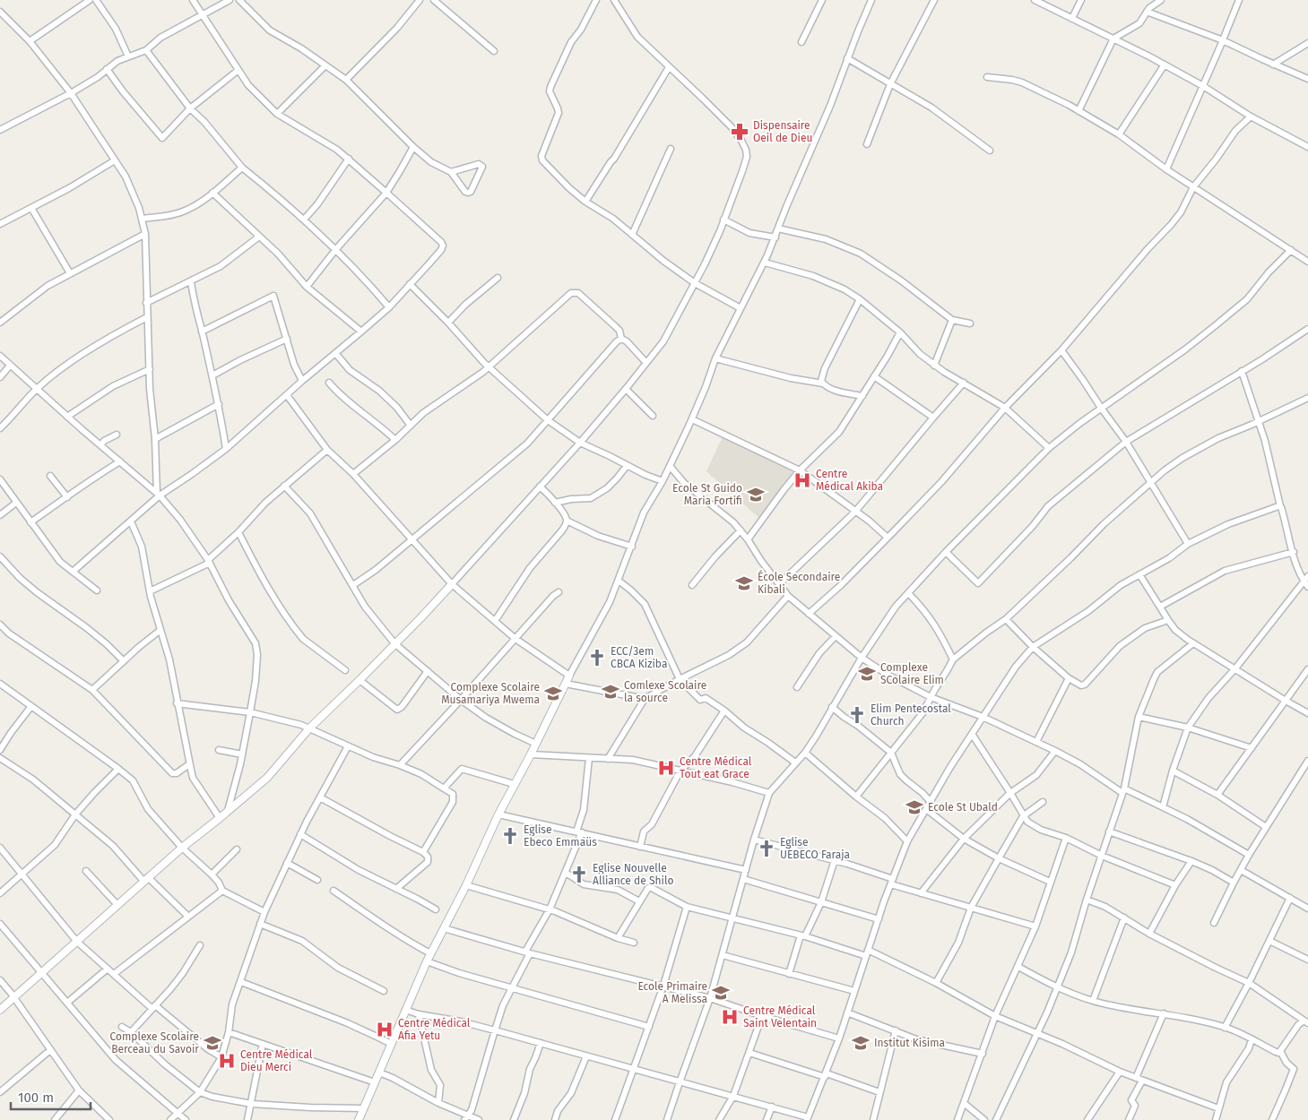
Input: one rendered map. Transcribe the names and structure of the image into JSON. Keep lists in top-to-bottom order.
{
  "places": {
    "pharmacy": ["Dispensaire Oeil de Dieu"],
    "hospital": [
      "Centre Médical Akiba",
      "Centre Médical Tout eat Grace",
      "Centre Médical Saint Velentain",
      "Centre Médical Afia Yetu",
      "Centre Médical Dieu Merci"
    ],
    "school or university": [
      "Ecole St Guido Maria Fortifi",
      "École Secondaire Kibali",
      "Complexe SColaire Elim",
      "Comlexe Scolaire la source",
      "Complexe Scolaire Musamariya Mwema",
      "Ecole St Ubald",
      "Ecole Primaire A Melissa",
      "Complexe Scolaire Berceau du Savoir",
      "Institut Kisima"
    ],
    "church": [
      "ECC/3em CBCA Kiziba",
      "Elim Pentecostal Church",
      "Eglise Ebeco Emmaüs",
      "Eglise UEBECO Faraja",
      "Eglise Nouvelle Alliance de Shilo"
    ]
  },
  "scale_bar": "100 m"
}
